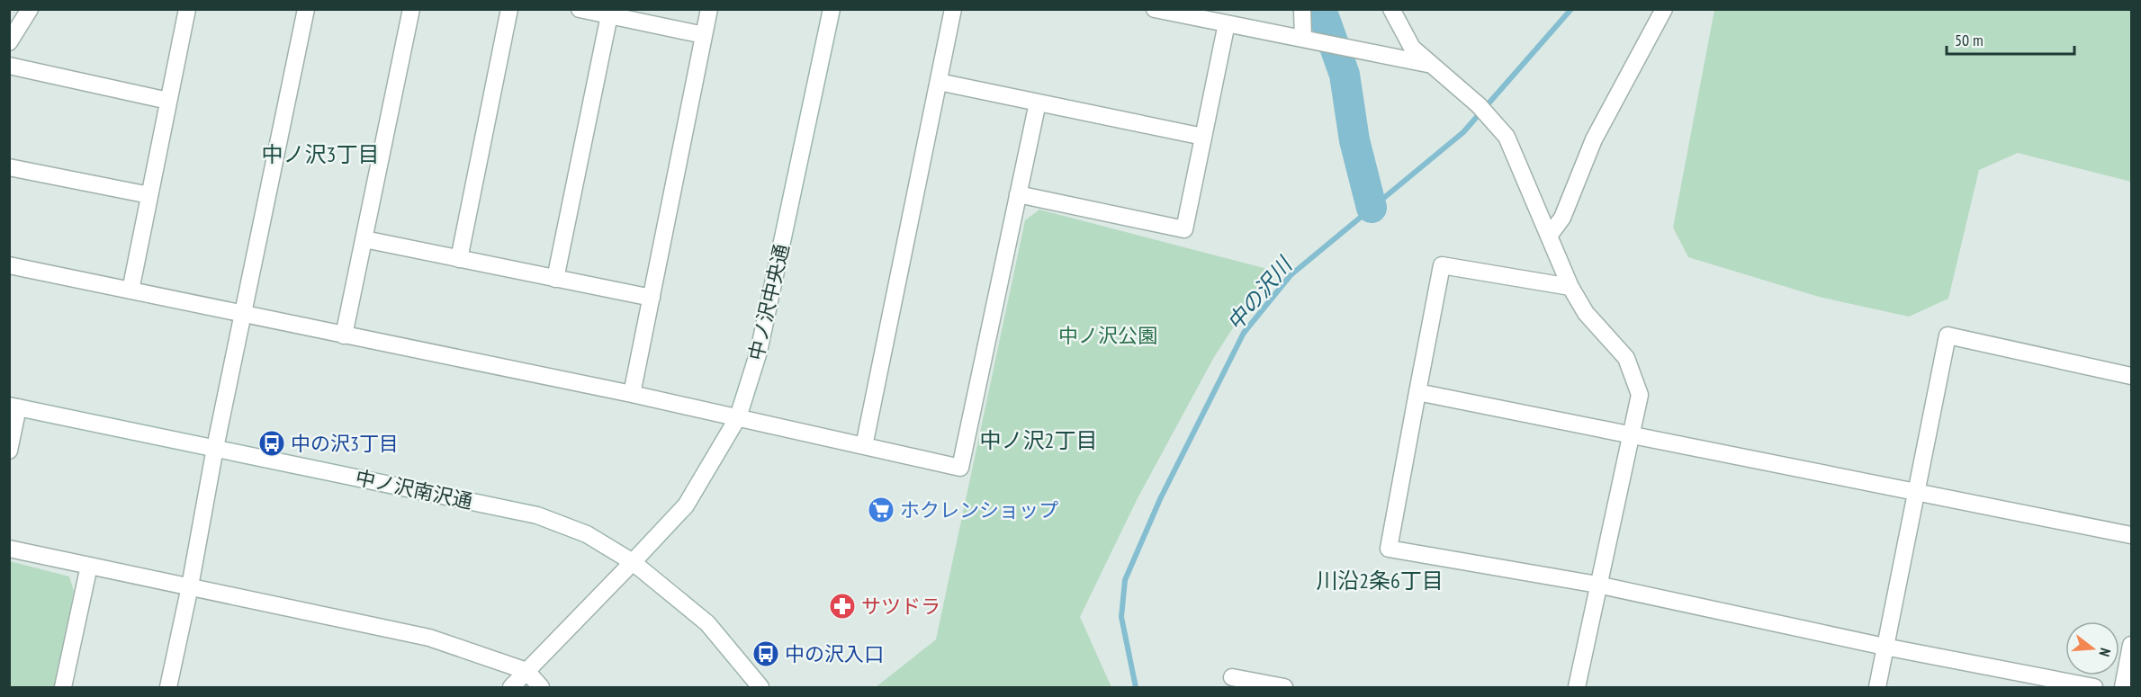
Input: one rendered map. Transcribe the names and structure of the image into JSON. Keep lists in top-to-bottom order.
{
  "streets": {
    "street": ["中ノ沢中央通", "中ノ沢南沢通"]
  },
  "crossings": [
    ["中ノ沢中央通", "中ノ沢南沢通"]
  ],
  "districts": ["中ノ沢3丁目", "中ノ沢2丁目", "川沿2条6丁目"],
  "water": ["中の沢川"],
  "parks": ["中ノ沢公園"],
  "places": {
    "bus stop": ["中の沢3丁目", "中の沢入口"],
    "supermarket": ["ホクレンショップ"],
    "pharmacy": ["サツドラ"]
  },
  "scale_bar": "50 m",
  "north": "right"
}
